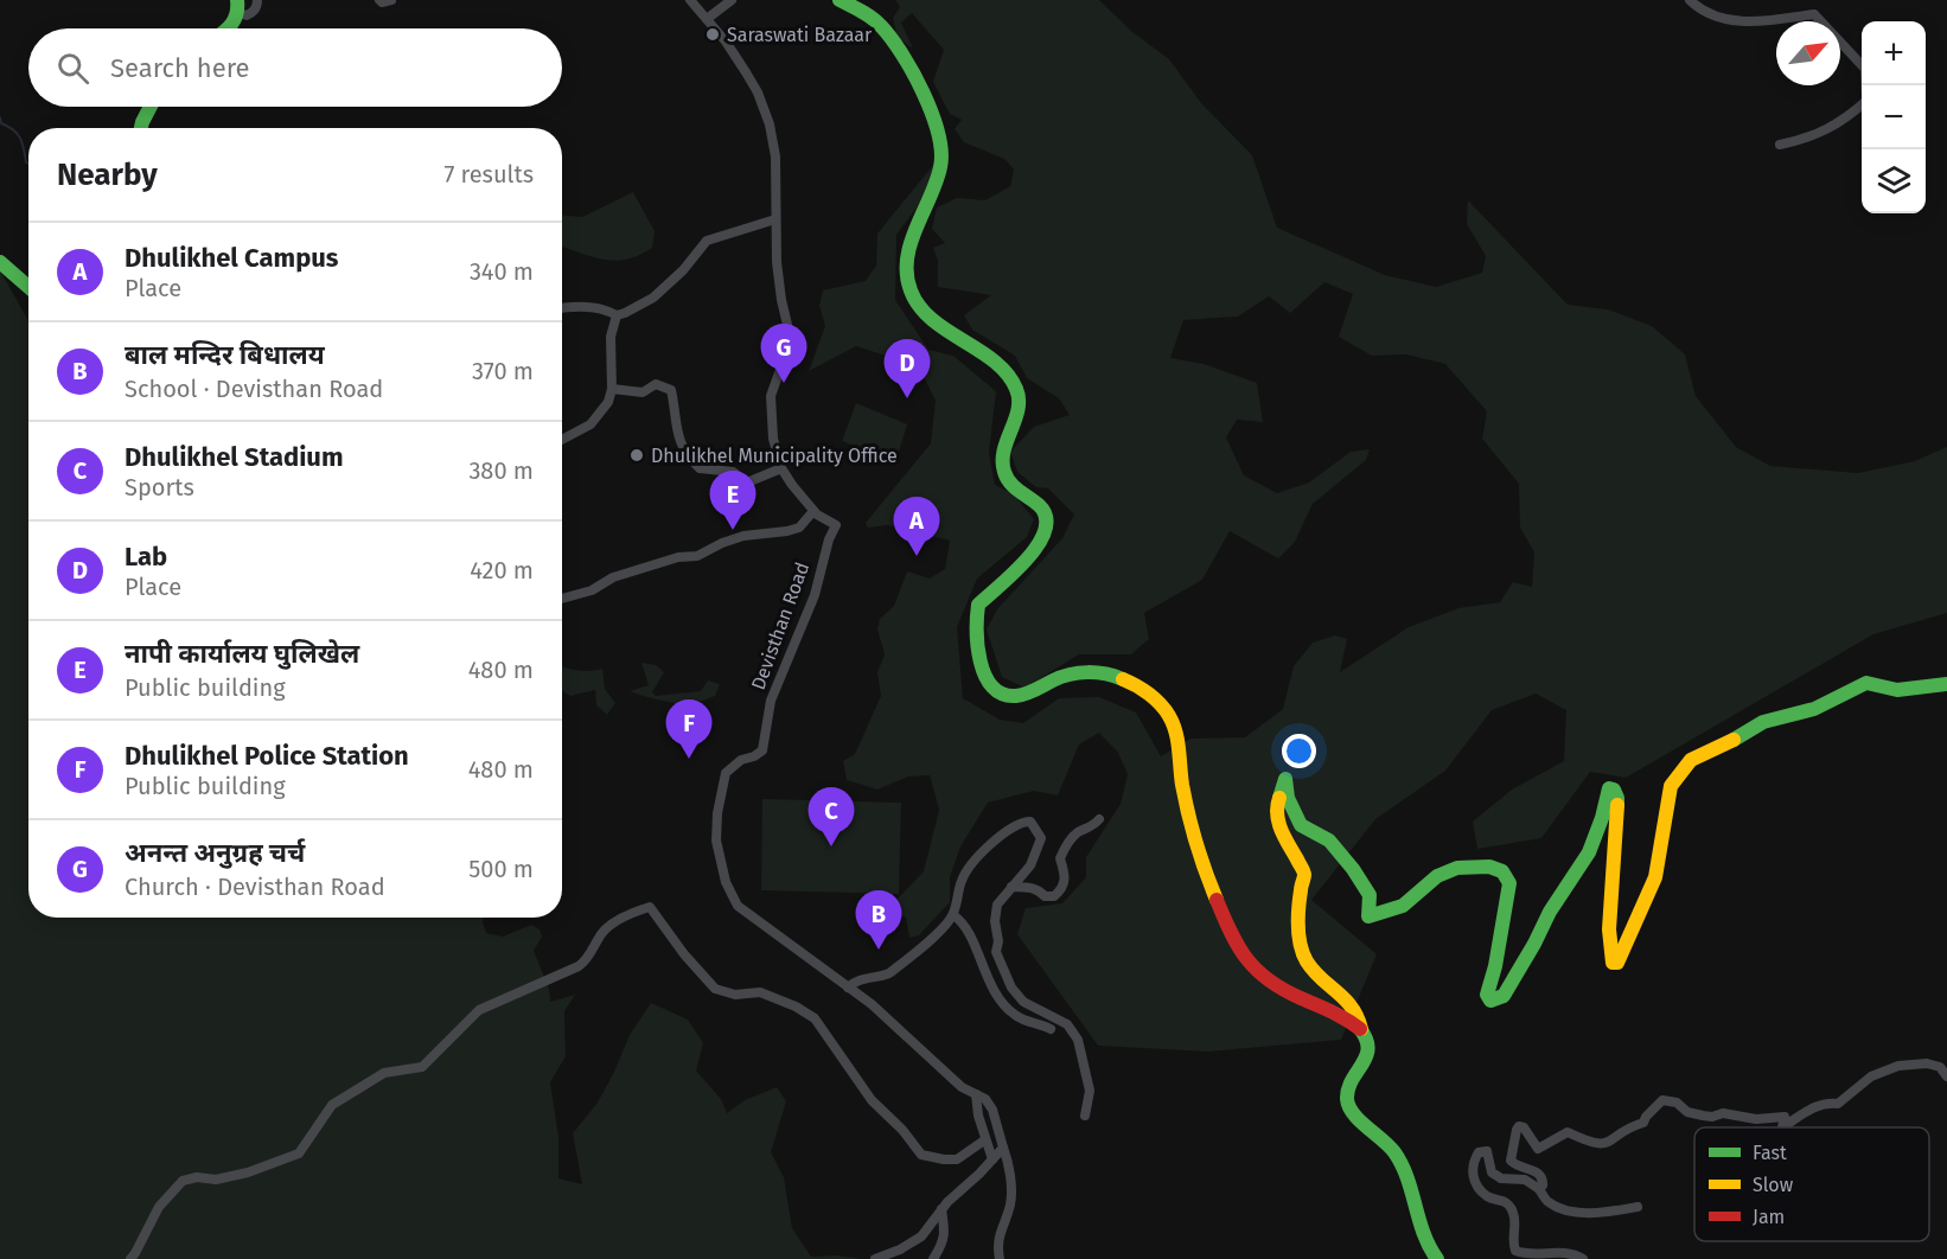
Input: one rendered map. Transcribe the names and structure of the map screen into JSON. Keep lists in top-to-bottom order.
{
  "streets": {
    "street": ["Devisthan Road"]
  },
  "places": ["Saraswati Bazaar", "Dhulikhel Municipality Office"],
  "legend": ["Fast", "Slow", "Jam"],
  "north": "top right",
  "page": {
    "map_buttons": ["+", "−"],
    "search": "Search here",
    "heading": ["Nearby", "7 results"],
    "list": [
      {
        "mark": "A",
        "name": "Dhulikhel Campus",
        "note": "Place",
        "value": "340 m"
      },
      {
        "mark": "B",
        "name": "बाल मन्दिर बिधालय",
        "note": "School · Devisthan Road",
        "value": "370 m"
      },
      {
        "mark": "C",
        "name": "Dhulikhel Stadium",
        "note": "Sports",
        "value": "380 m"
      },
      {
        "mark": "D",
        "name": "Lab",
        "note": "Place",
        "value": "420 m"
      },
      {
        "mark": "E",
        "name": "नापी कार्यालय घुलिखेल",
        "note": "Public building",
        "value": "480 m"
      },
      {
        "mark": "F",
        "name": "Dhulikhel Police Station",
        "note": "Public building",
        "value": "480 m"
      },
      {
        "mark": "G",
        "name": "अनन्त अनुग्रह चर्च",
        "note": "Church · Devisthan Road",
        "value": "500 m"
      }
    ],
    "pins": [
      "G",
      "D",
      "E",
      "A",
      "F",
      "C",
      "B"
    ]
  }
}
